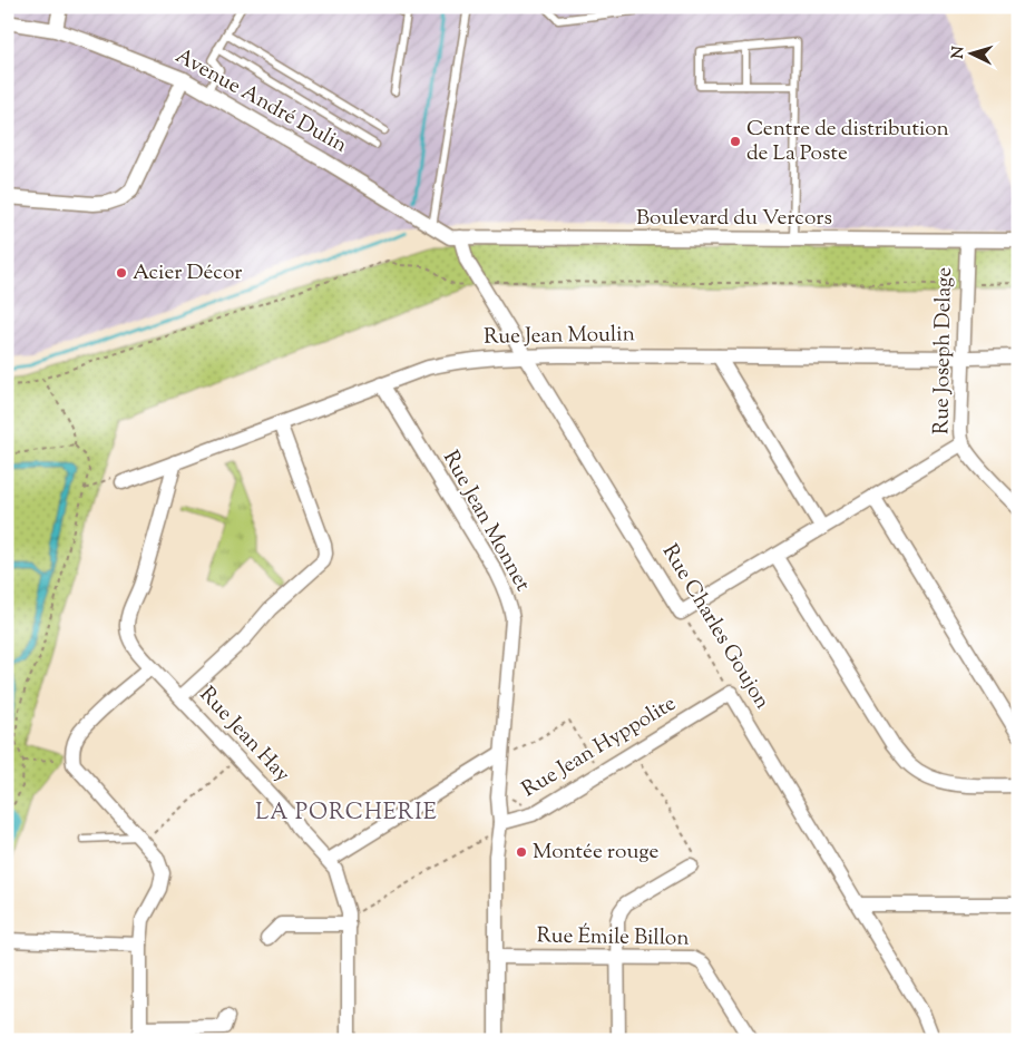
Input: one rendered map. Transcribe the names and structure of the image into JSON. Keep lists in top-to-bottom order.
{
  "streets": {
    "street": [
      "Avenue André Dulin",
      "Boulevard du Vercors",
      "Rue Jean Moulin",
      "Rue Joseph Delage",
      "Rue Jean Monnet",
      "Rue Charles Goujon",
      "Rue Jean Hay",
      "Rue Jean Hyppolite",
      "Rue Émile Billon"
    ]
  },
  "crossings": [
    ["Avenue André Dulin", "Boulevard du Vercors"],
    ["Avenue André Dulin", "Rue Charles Goujon"],
    ["Boulevard du Vercors", "Rue Joseph Delage"],
    ["Boulevard du Vercors", "Rue Charles Goujon"],
    ["Rue Jean Moulin", "Rue Joseph Delage"],
    ["Rue Jean Moulin", "Rue Jean Monnet"],
    ["Rue Jean Moulin", "Rue Charles Goujon"],
    ["Rue Jean Moulin", "Rue Jean Hay"],
    ["Rue Jean Monnet", "Rue Jean Hyppolite"],
    ["Rue Charles Goujon", "Rue Jean Hyppolite"]
  ],
  "districts": ["LA PORCHERIE"],
  "places": ["Centre de distribution de La Poste", "Acier Décor", "Montée rouge"],
  "north": "left"
}
